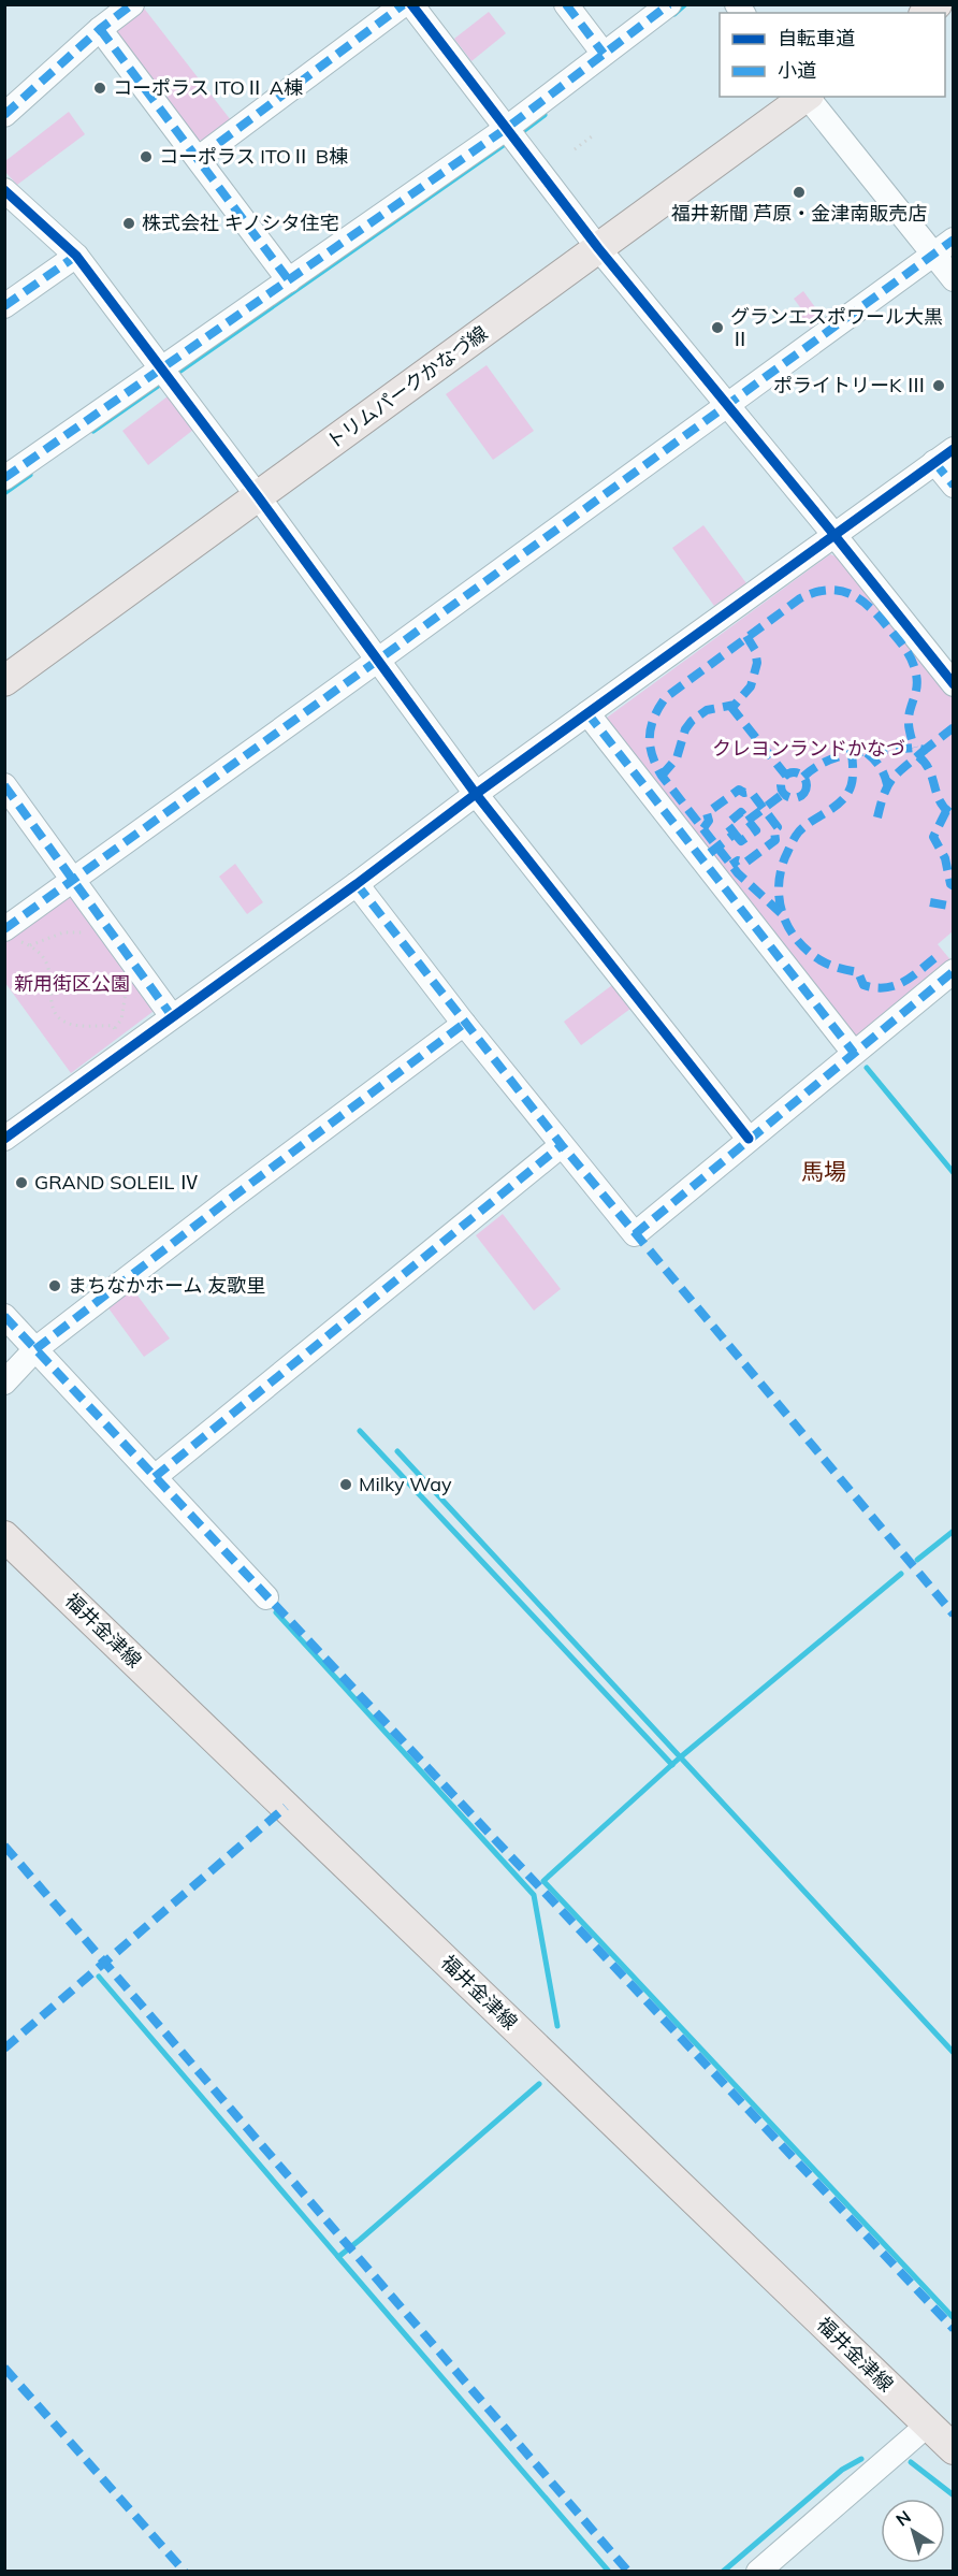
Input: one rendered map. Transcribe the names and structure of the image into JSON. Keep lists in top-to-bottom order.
{
  "streets": {
    "main road": ["トリムパークかなづ線", "福井金津線"]
  },
  "districts": ["馬場"],
  "parks": ["クレヨンランドかなづ", "新用街区公園"],
  "places": [
    "コーポラス ITOⅡ A棟",
    "コーポラス ITOⅡ B棟",
    "福井新聞 芦原・金津南販売店",
    "株式会社 キノシタ住宅",
    "グランエスポワール大黒 Ⅱ",
    "ポライトリーK Ⅲ",
    "GRAND SOLEIL Ⅳ",
    "まちなかホーム 友歌里",
    "Milky Way"
  ],
  "legend": ["自転車道", "小道"],
  "north": "top left"
}
